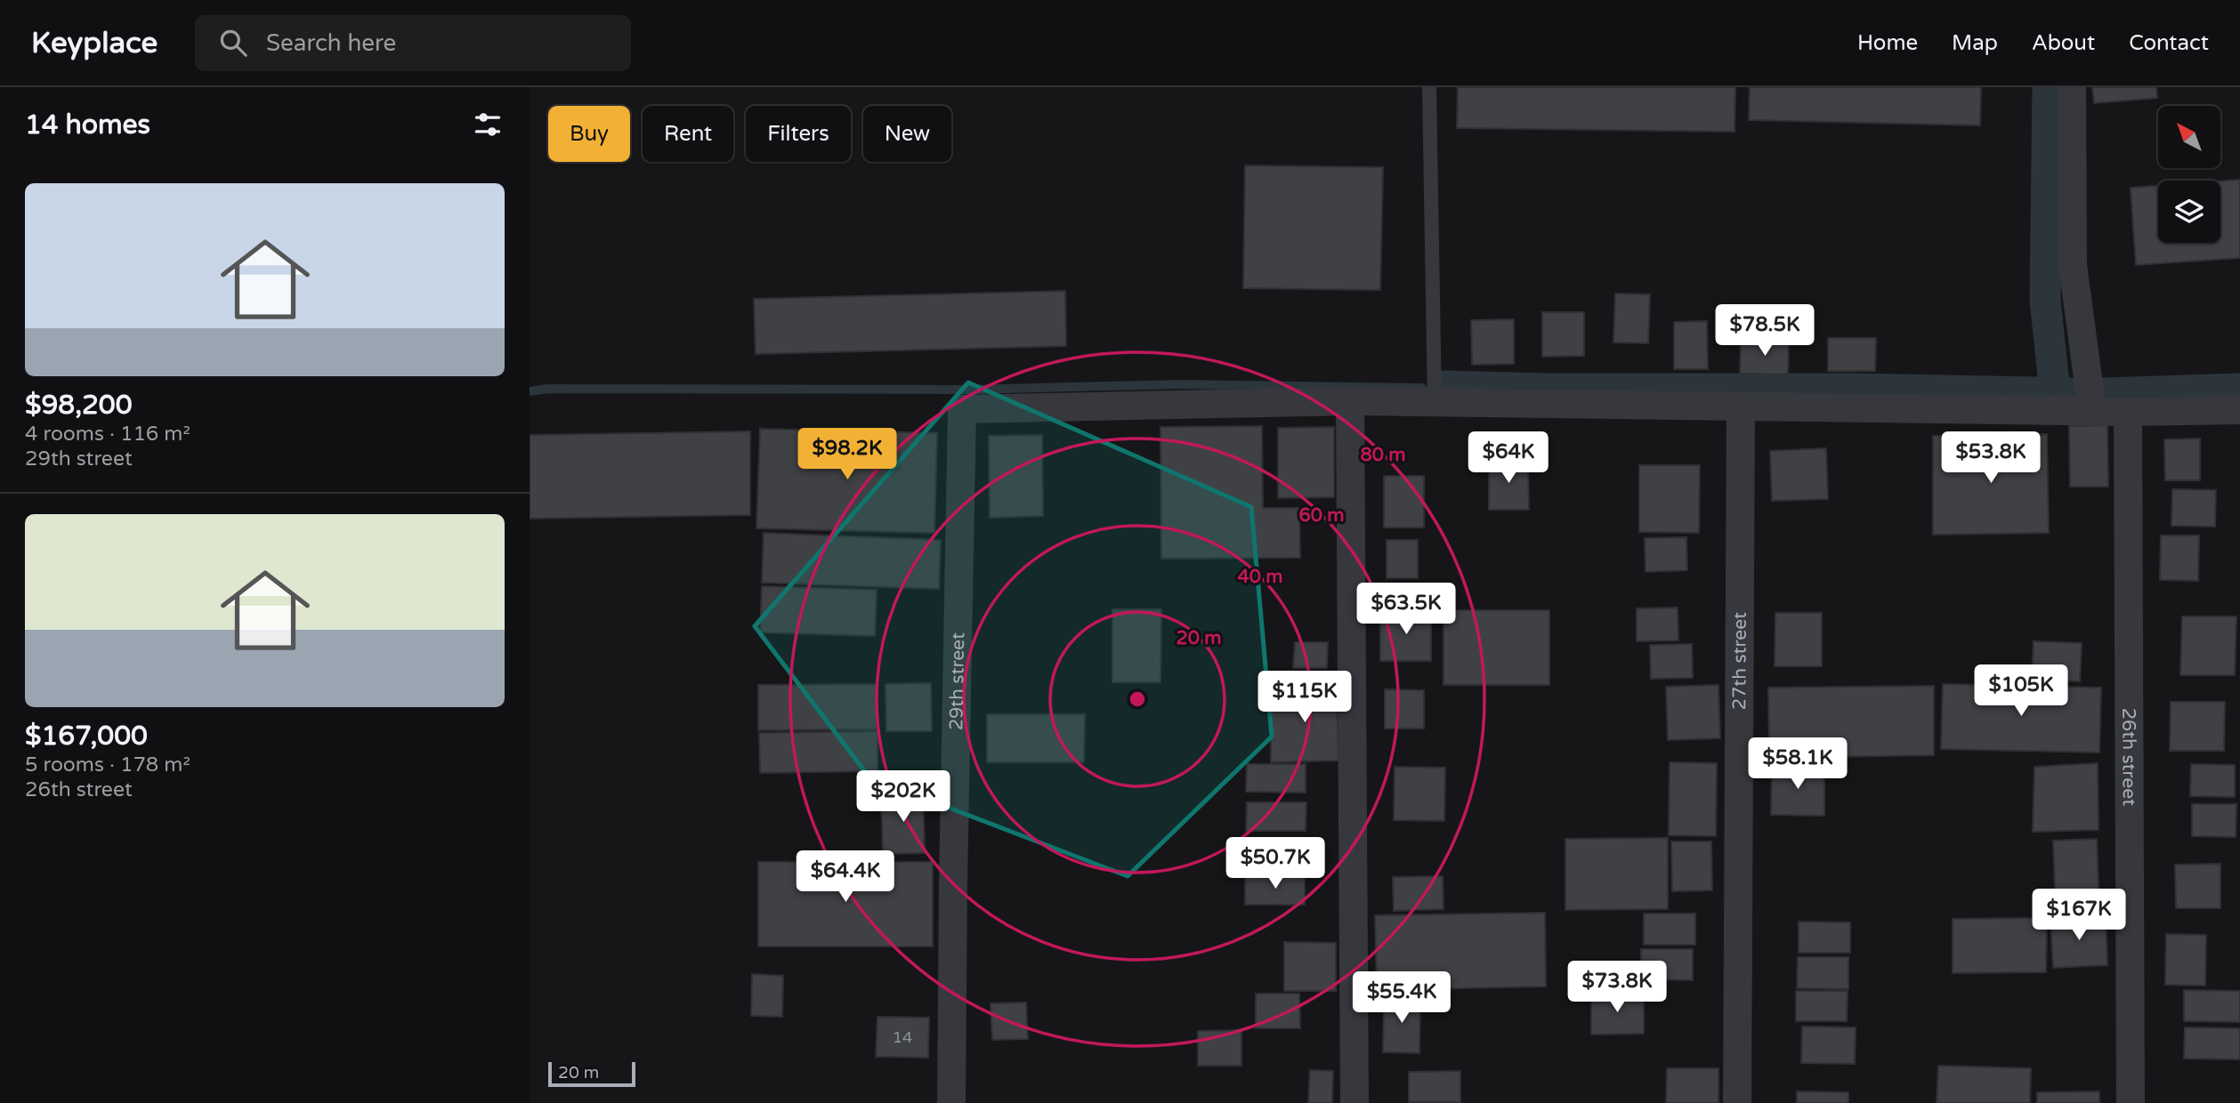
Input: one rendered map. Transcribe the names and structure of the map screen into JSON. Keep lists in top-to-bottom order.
{
  "streets": {
    "street": ["27th street", "29th street", "26th street"]
  },
  "house_numbers": ["14"],
  "scale_bar": "20 m",
  "north": "top left",
  "page": {
    "header": "Keyplace",
    "search": "Search here",
    "nav": [
      "Home",
      "Map",
      "About",
      "Contact"
    ],
    "heading": "14 homes",
    "chip": [
      "Buy",
      "Rent",
      "Filters",
      "New"
    ],
    "list": [
      {
        "name": "$98,200",
        "note": "4 rooms · 116 m² · 29th street"
      },
      {
        "name": "$167,000",
        "note": "5 rooms · 178 m² · 26th street"
      }
    ],
    "price": [
      "$78.5K",
      "$98.2K",
      "$64K",
      "$53.8K",
      "$63.5K",
      "$105K",
      "$115K",
      "$58.1K",
      "$202K",
      "$50.7K",
      "$64.4K",
      "$167K",
      "$73.8K",
      "$55.4K"
    ],
    "scale": "20 m"
  },
  "rings": [
    "80 m",
    "60 m",
    "40 m",
    "20 m"
  ]
}
